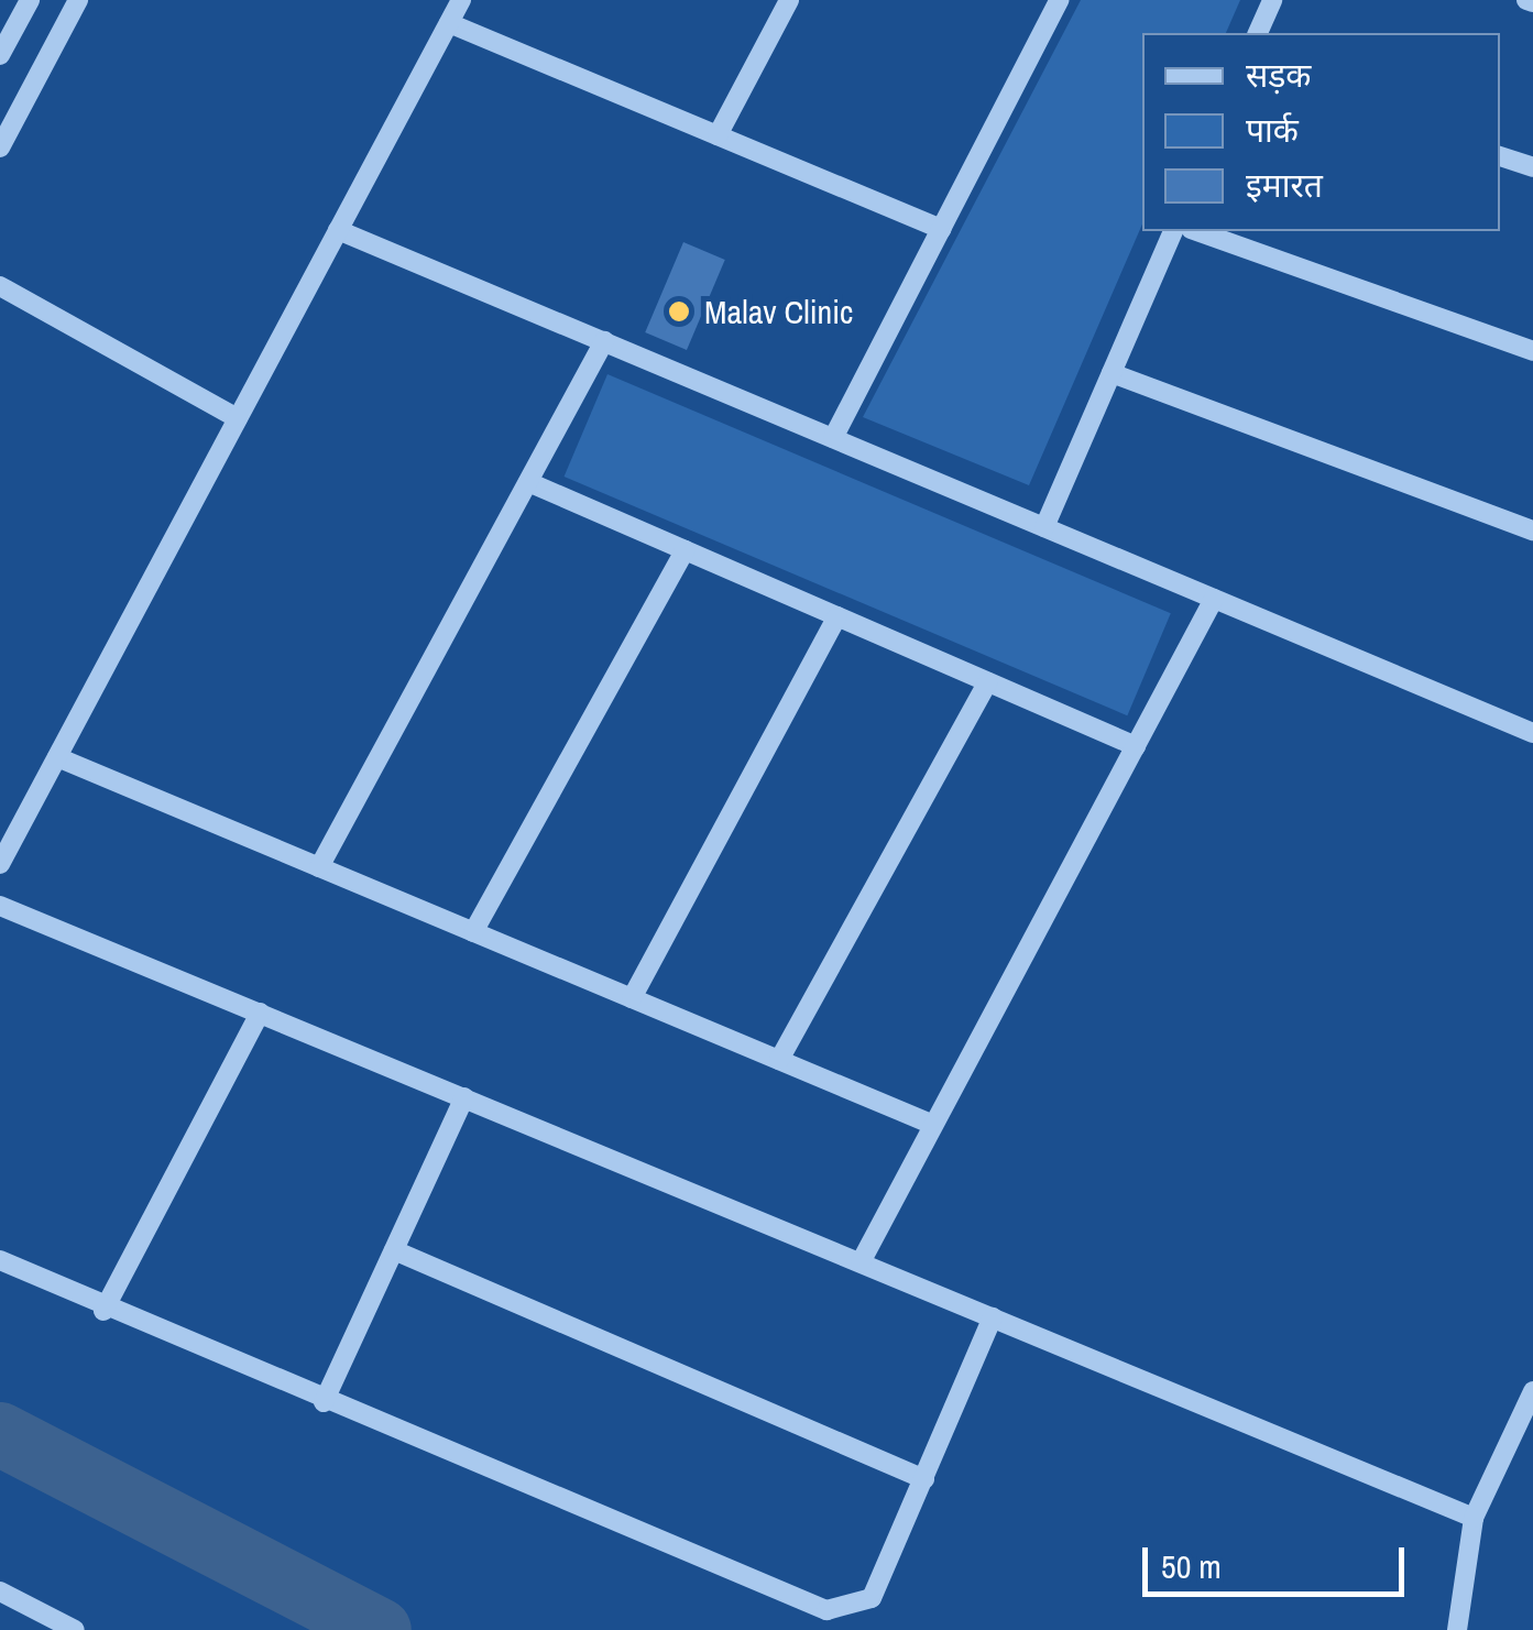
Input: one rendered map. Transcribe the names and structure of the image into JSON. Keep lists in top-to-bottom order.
{
  "places": ["Malav Clinic"],
  "legend": ["सड़क", "पार्क", "इमारत"],
  "scale_bar": "50 m"
}
